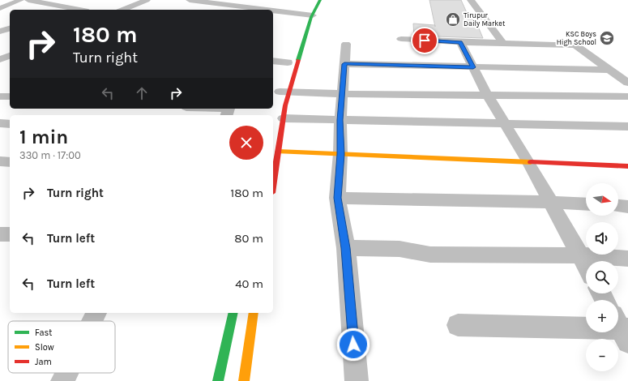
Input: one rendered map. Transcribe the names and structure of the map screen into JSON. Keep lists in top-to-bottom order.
{
  "places": {
    "shop": ["Tirupur Daily Market"],
    "school or university": ["KSC Boys High School"]
  },
  "legend": ["Fast", "Slow", "Jam"],
  "north": "right",
  "page": {
    "turn": ["180 m", "Turn right"],
    "heading": ["1 min", "330 m · 17:00"],
    "list": [
      {
        "name": "Turn right",
        "value": "180 m"
      },
      {
        "name": "Turn left",
        "value": "80 m"
      },
      {
        "name": "Turn left",
        "value": "40 m"
      }
    ],
    "map_buttons": ["+", "−"]
  }
}
